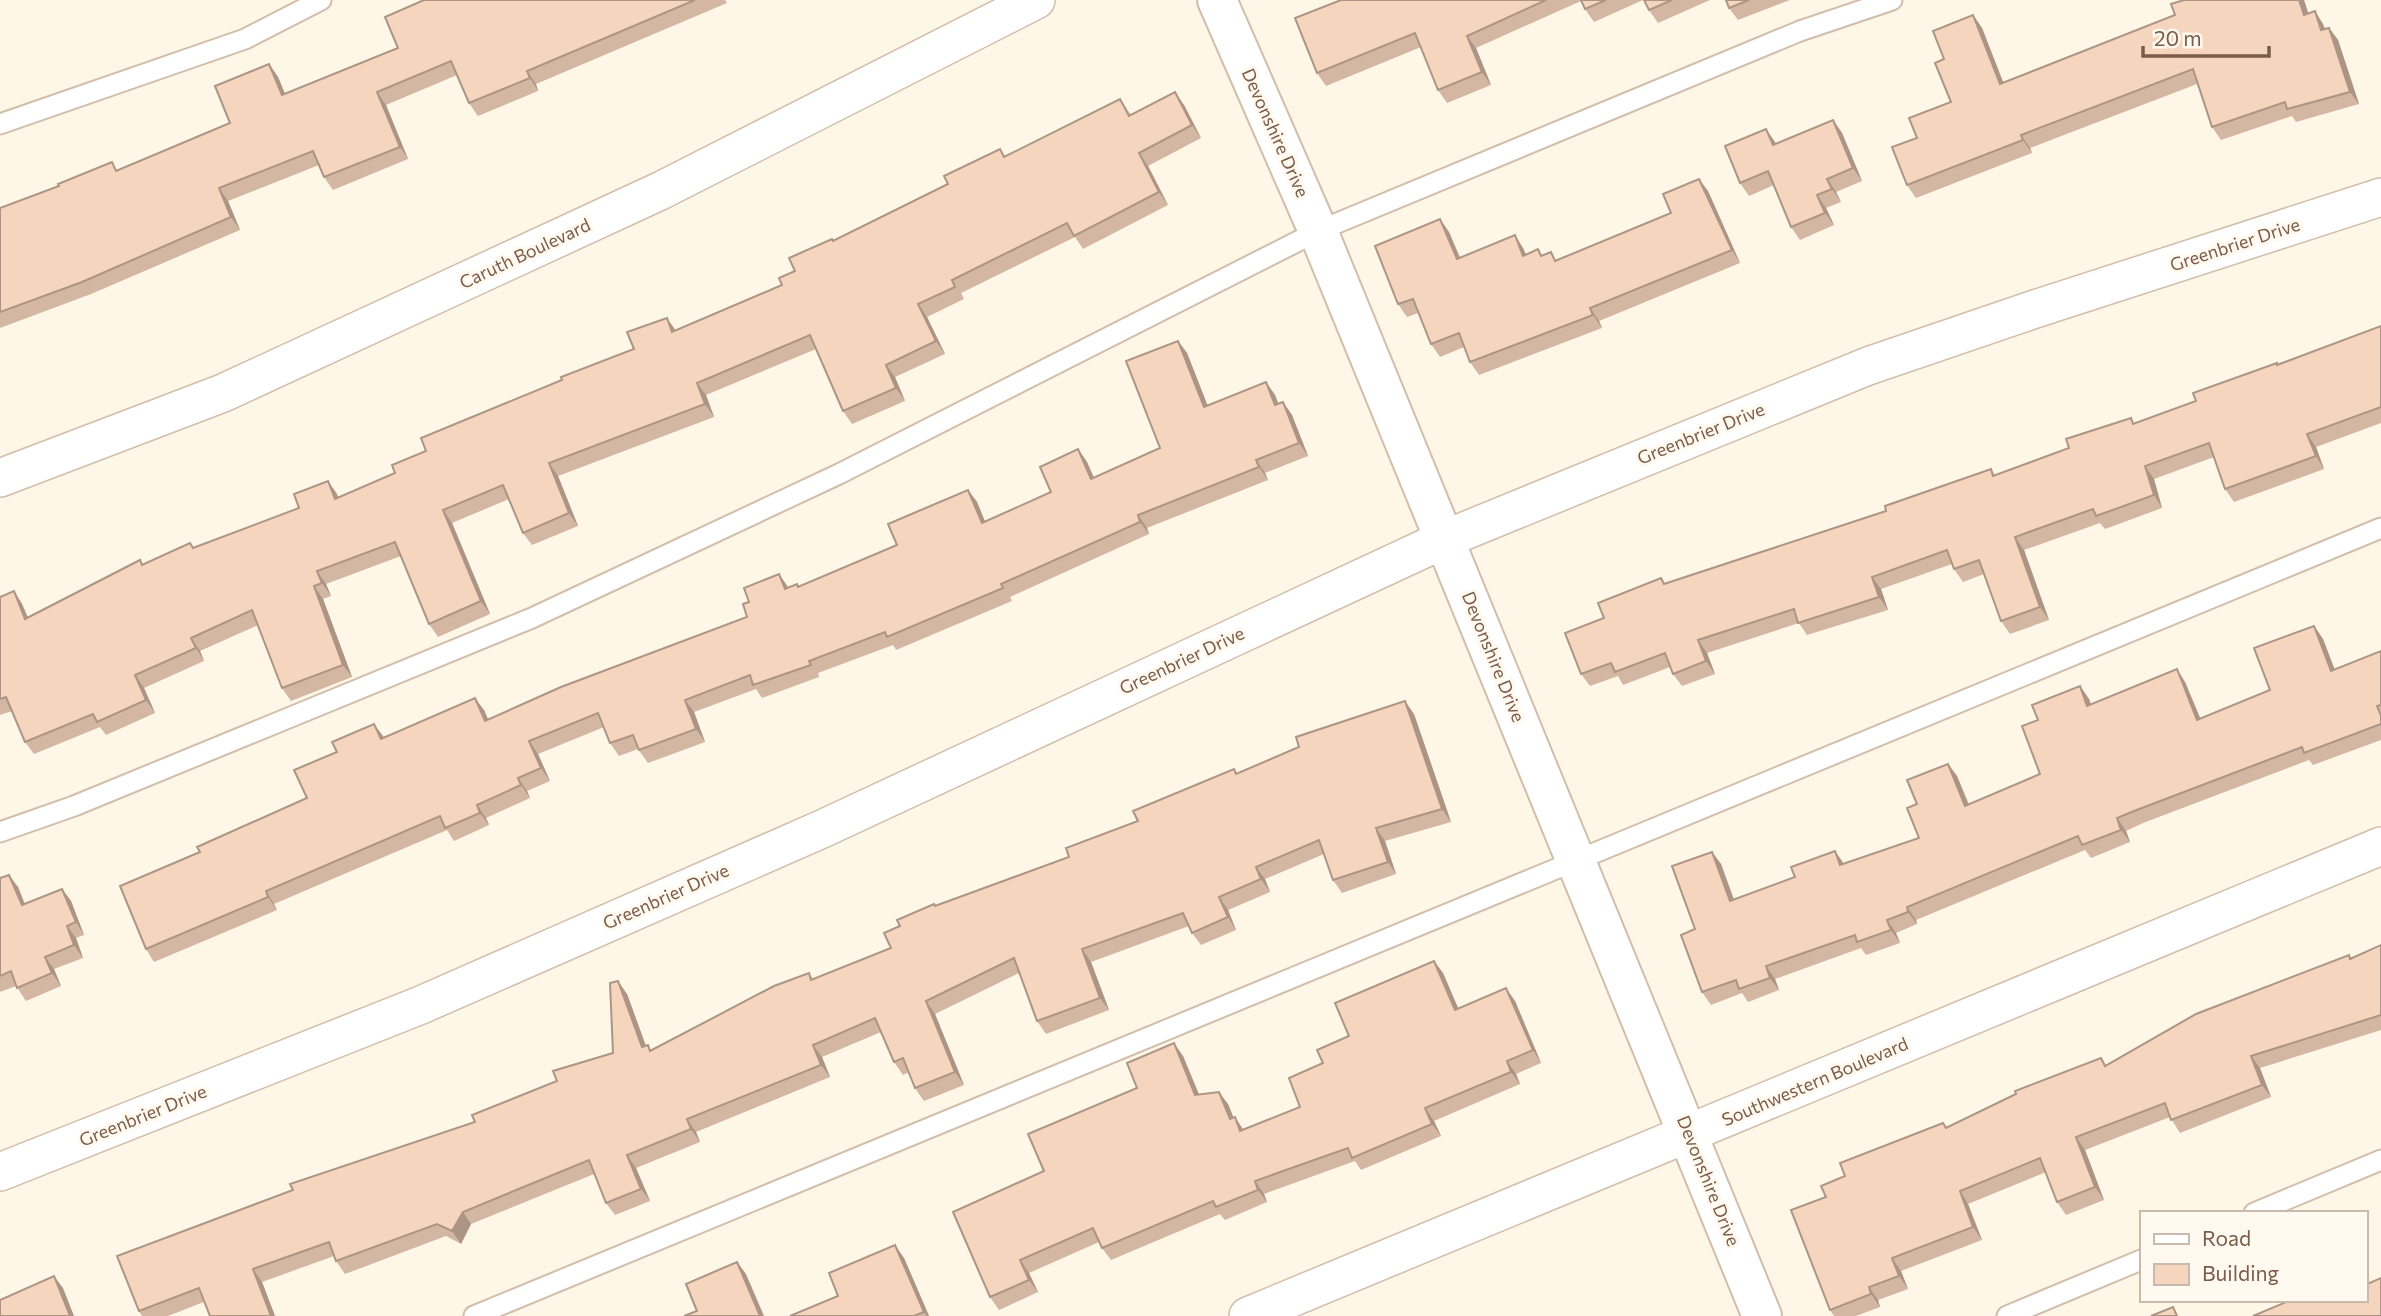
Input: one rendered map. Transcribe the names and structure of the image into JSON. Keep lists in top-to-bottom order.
{
  "streets": {
    "street": [
      "Devonshire Drive",
      "Greenbrier Drive",
      "Caruth Boulevard",
      "Southwestern Boulevard"
    ]
  },
  "crossings": [
    ["Devonshire Drive", "Greenbrier Drive"],
    ["Devonshire Drive", "Southwestern Boulevard"]
  ],
  "legend": ["Road", "Building"],
  "scale_bar": "20 m"
}
